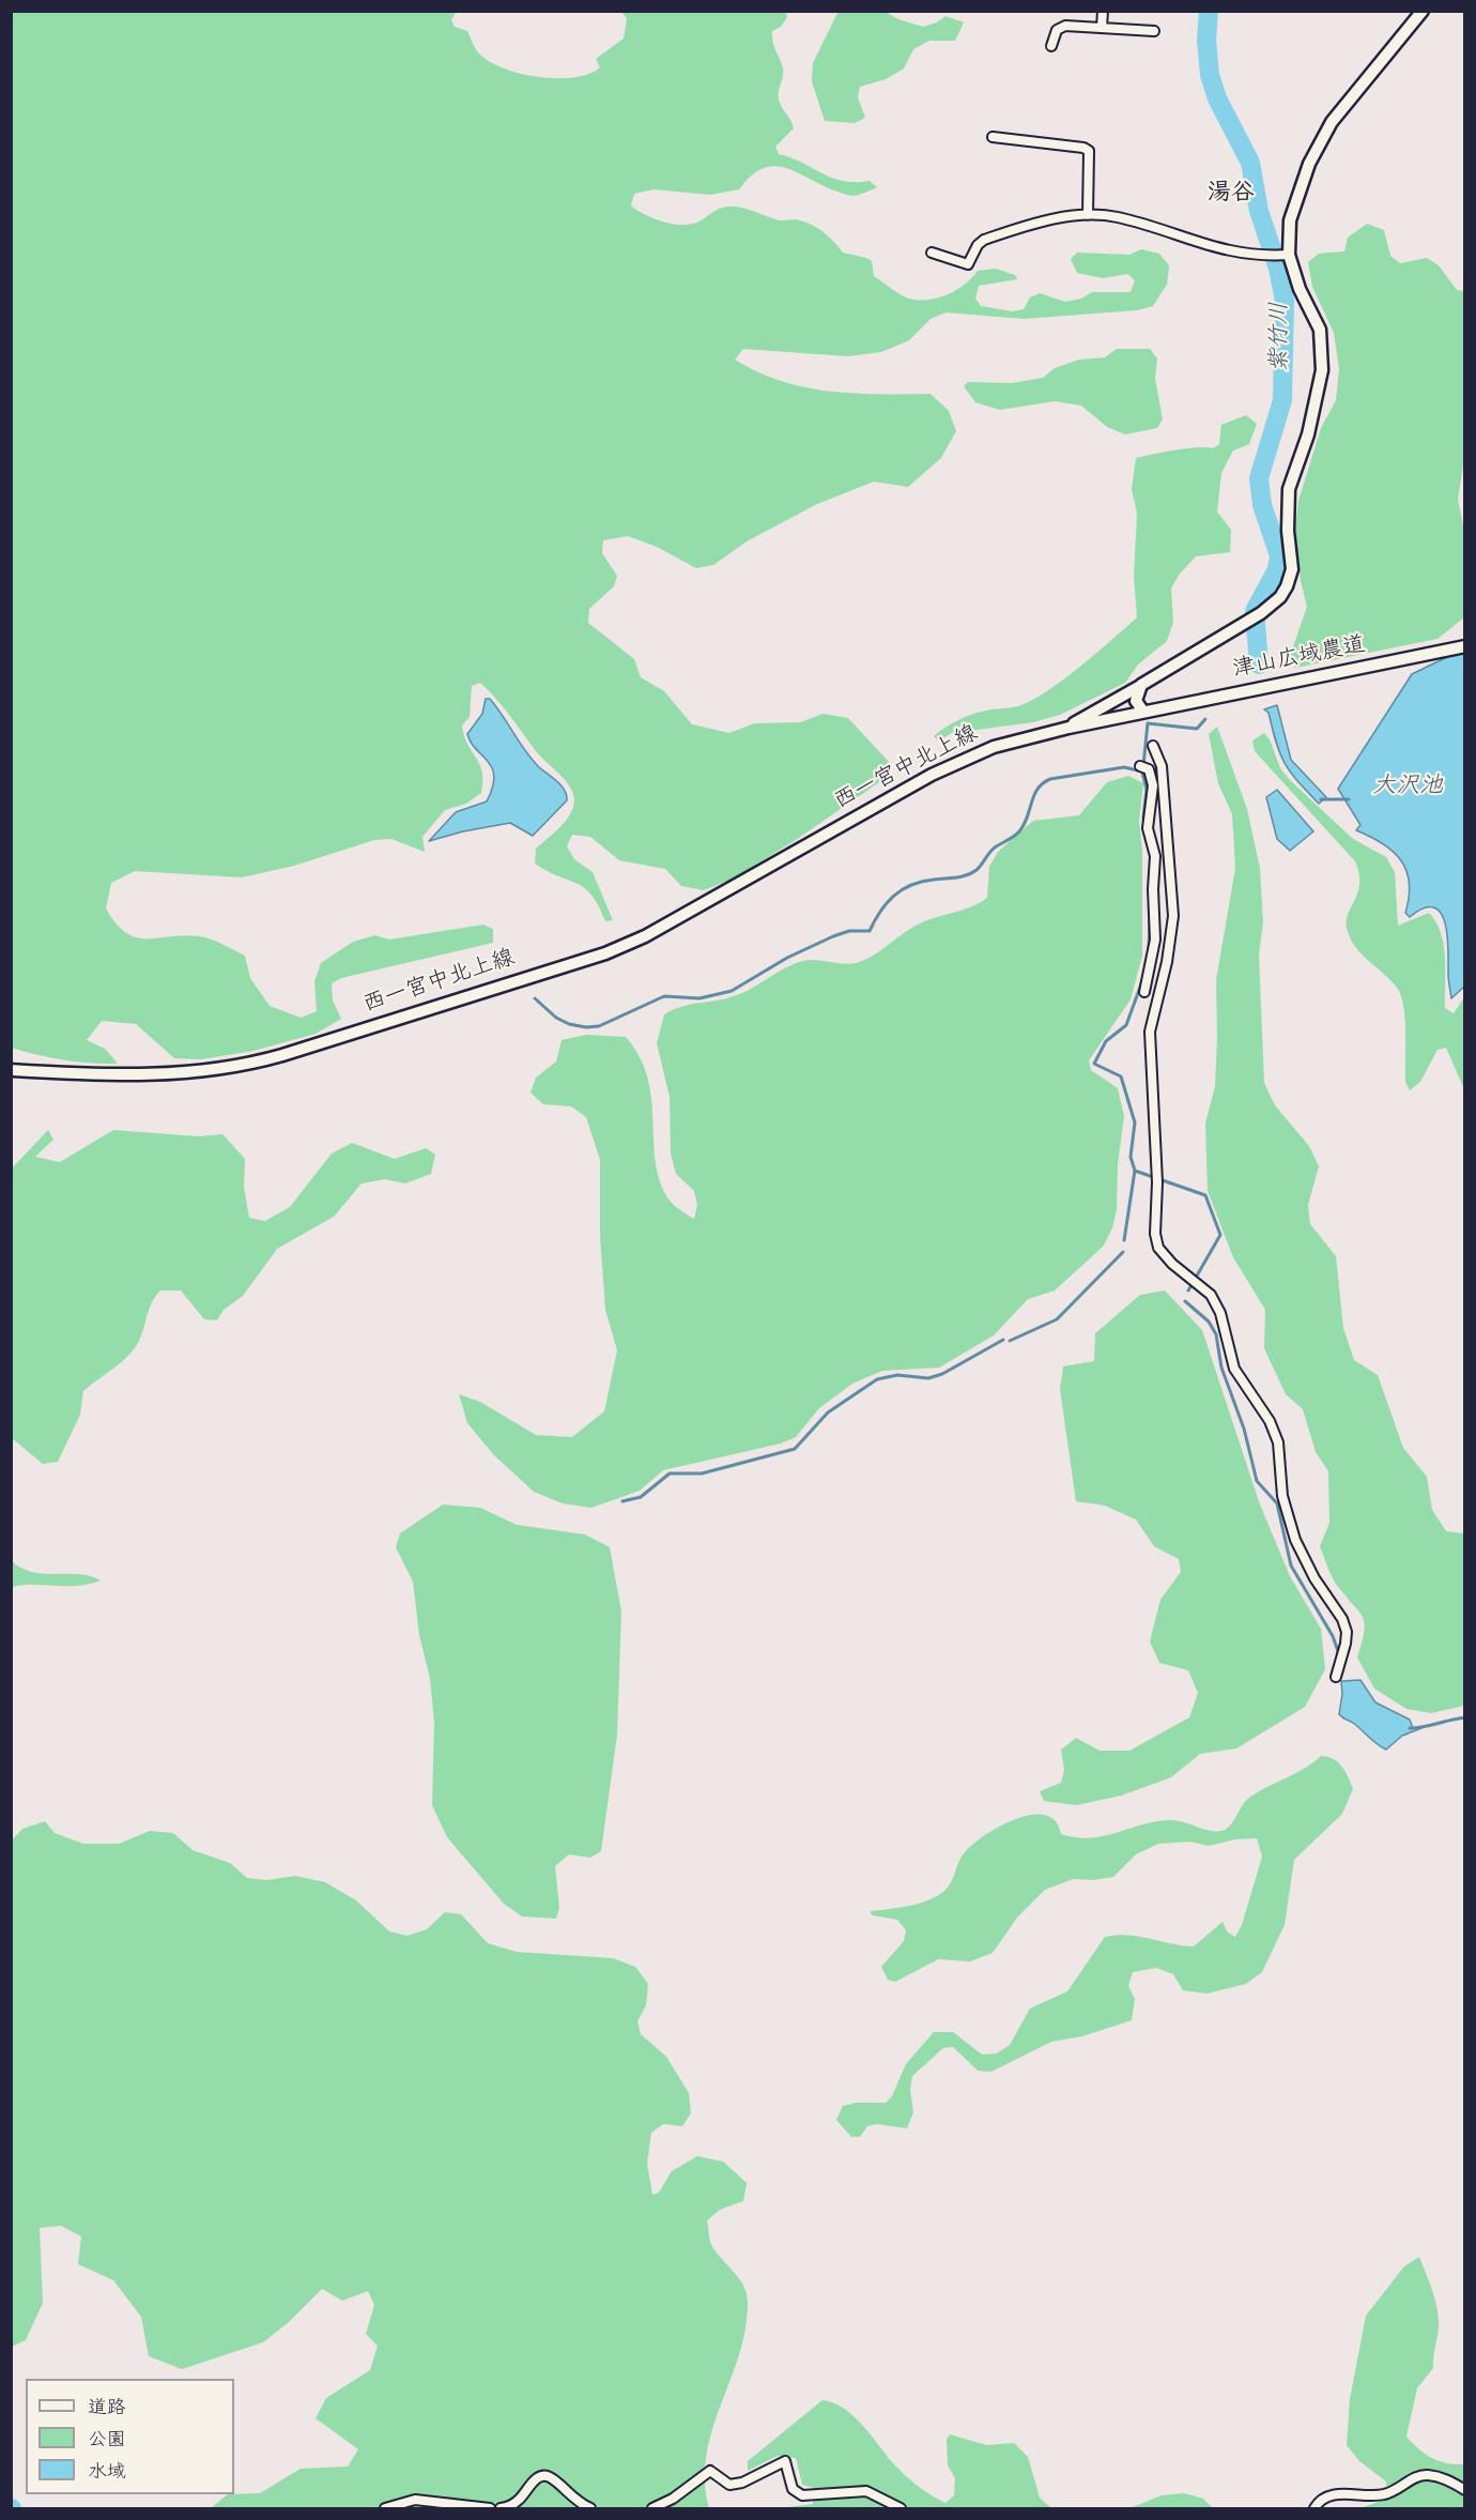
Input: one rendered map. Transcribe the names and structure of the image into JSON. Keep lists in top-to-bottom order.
{
  "streets": {
    "main road": ["津山広域農道", "西一宮中北上線"]
  },
  "crossings": [
    ["津山広域農道", "西一宮中北上線"]
  ],
  "districts": ["湯谷"],
  "water": ["紫竹川", "大沢池"],
  "legend": ["道路", "公園", "水域"]
}
